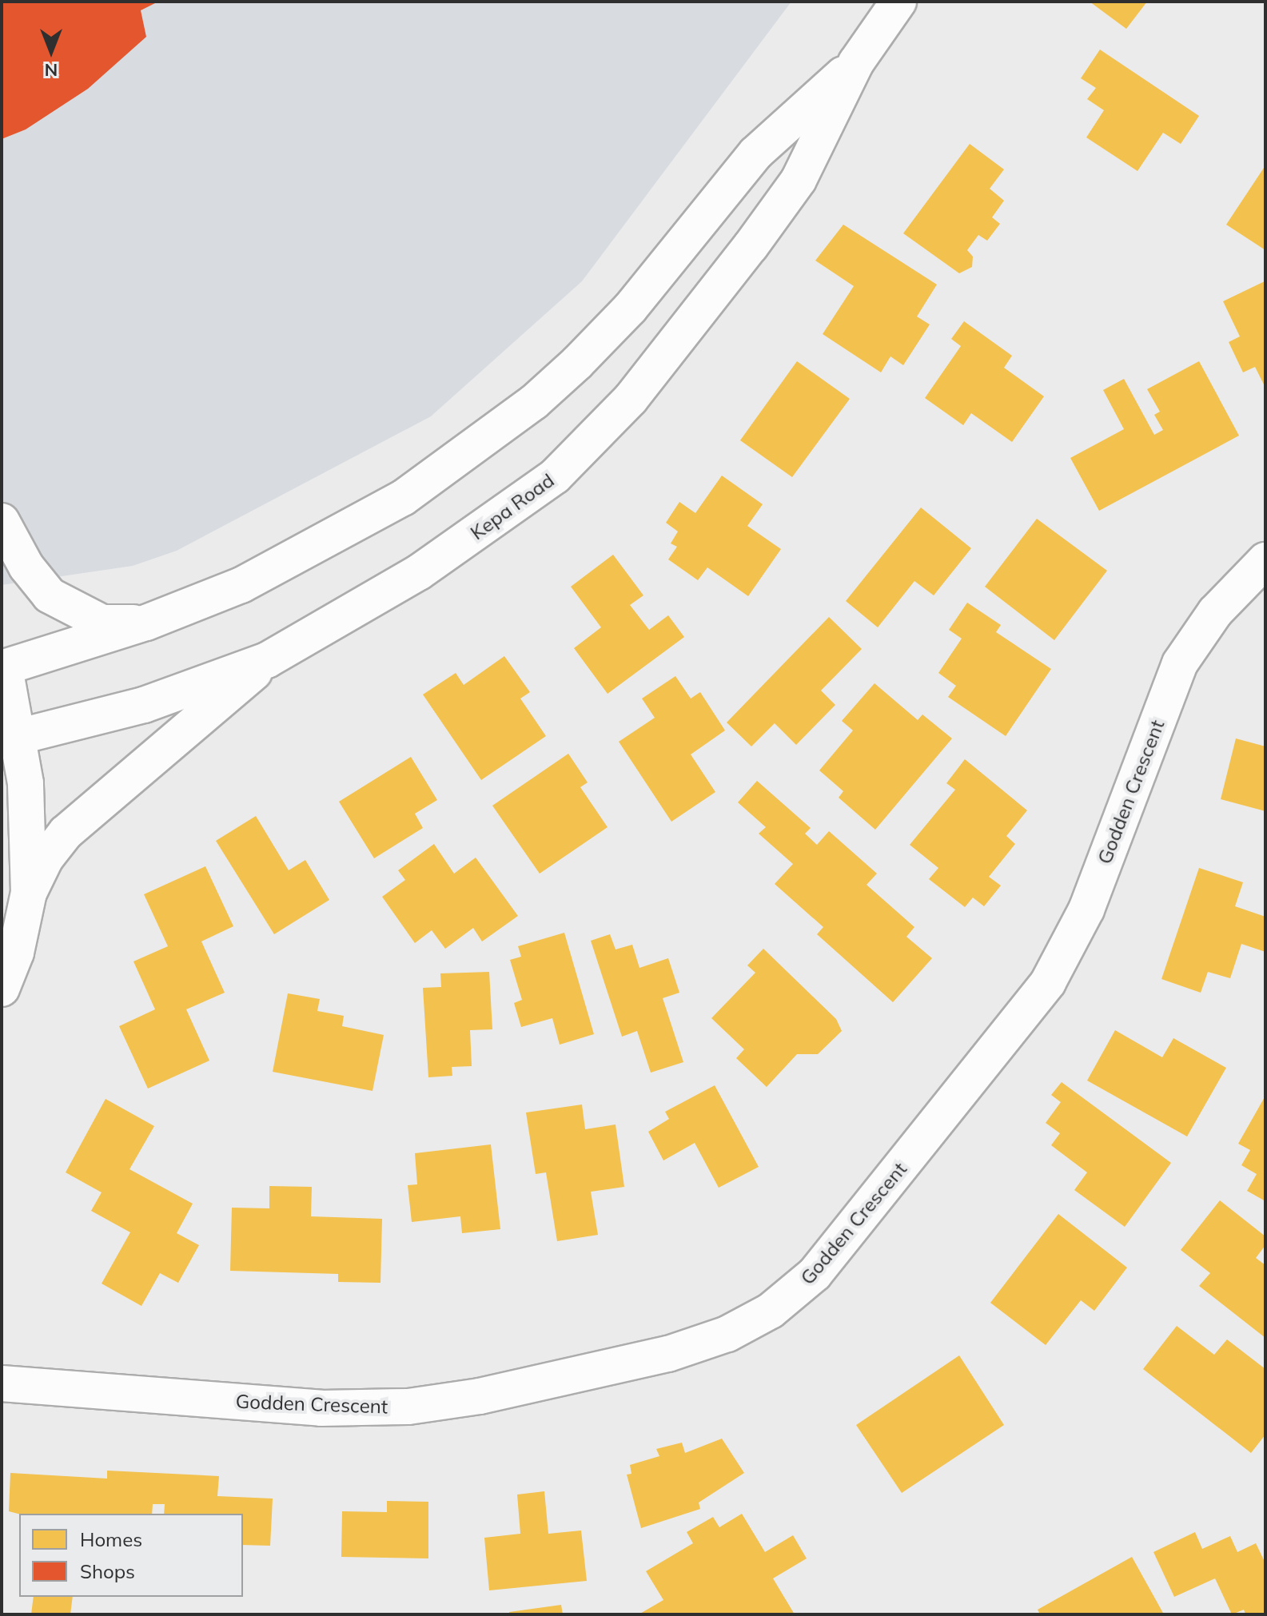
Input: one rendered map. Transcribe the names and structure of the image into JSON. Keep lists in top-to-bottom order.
{
  "streets": {
    "main road": ["Kepa Road", "Godden Crescent"]
  },
  "legend": ["Homes", "Shops"],
  "north": "bottom"
}
